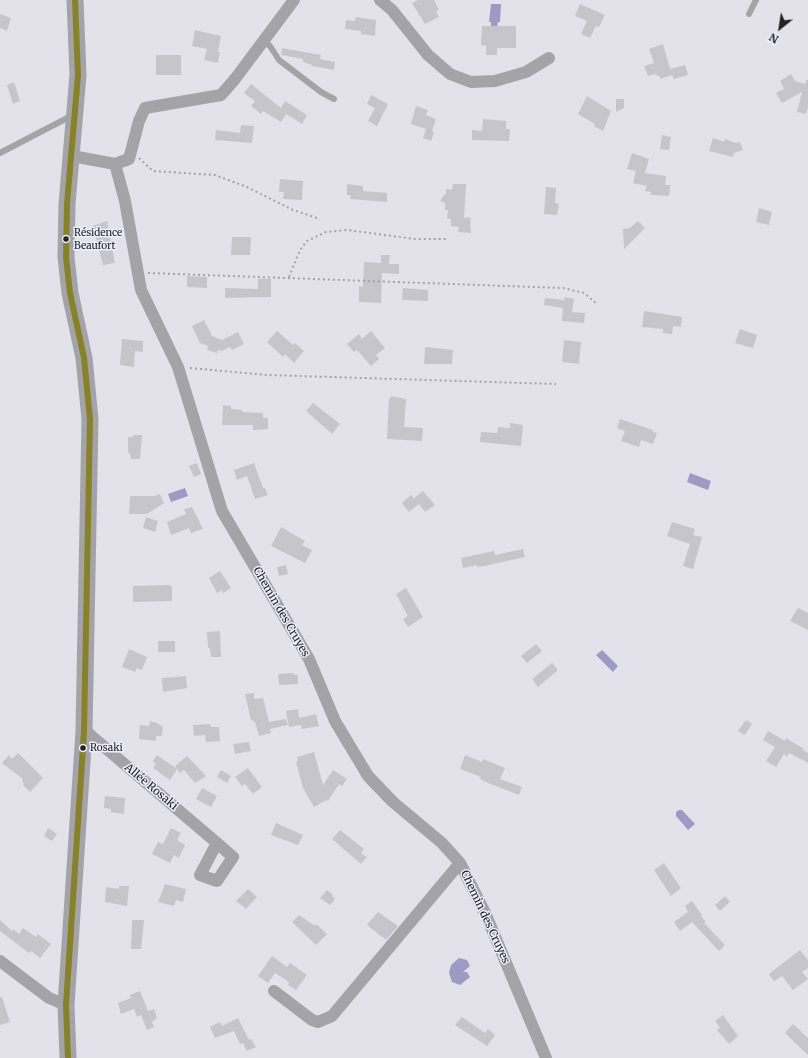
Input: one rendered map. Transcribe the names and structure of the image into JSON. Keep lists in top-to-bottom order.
{
  "streets": {
    "street": ["Chemin des Cruyes", "Allée Rosaki"]
  },
  "places": ["Résidence Beaufort", "Rosaki"],
  "north": "bottom left"
}
